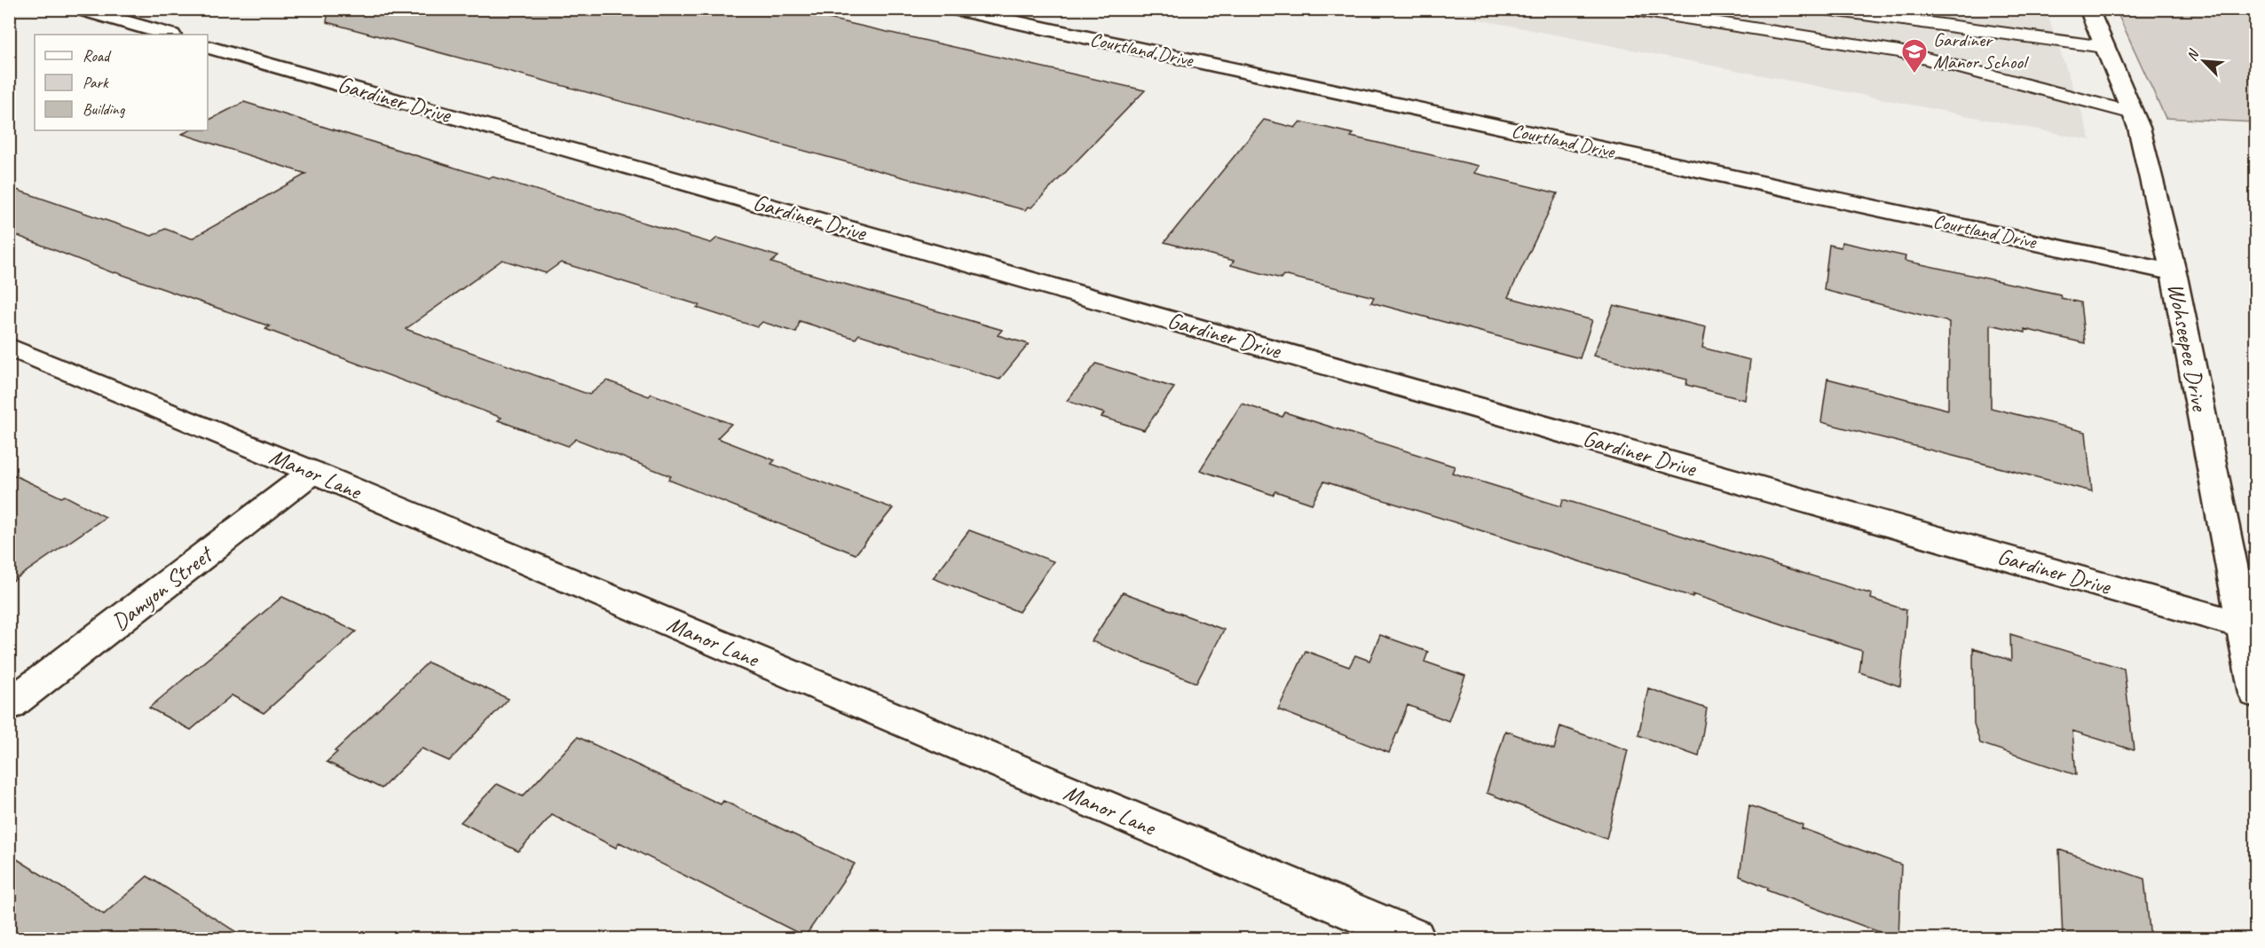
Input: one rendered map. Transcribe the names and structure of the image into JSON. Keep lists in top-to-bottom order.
{
  "streets": {
    "street": [
      "Courtland Drive",
      "Gardiner Drive",
      "Wohseepee Drive",
      "Manor Lane",
      "Damyon Street"
    ]
  },
  "crossings": [
    ["Courtland Drive", "Wohseepee Drive"],
    ["Gardiner Drive", "Wohseepee Drive"],
    ["Manor Lane", "Damyon Street"]
  ],
  "places": {
    "school or university": ["Gardiner Manor School"]
  },
  "legend": ["Road", "Park", "Building"],
  "north": "top left"
}
